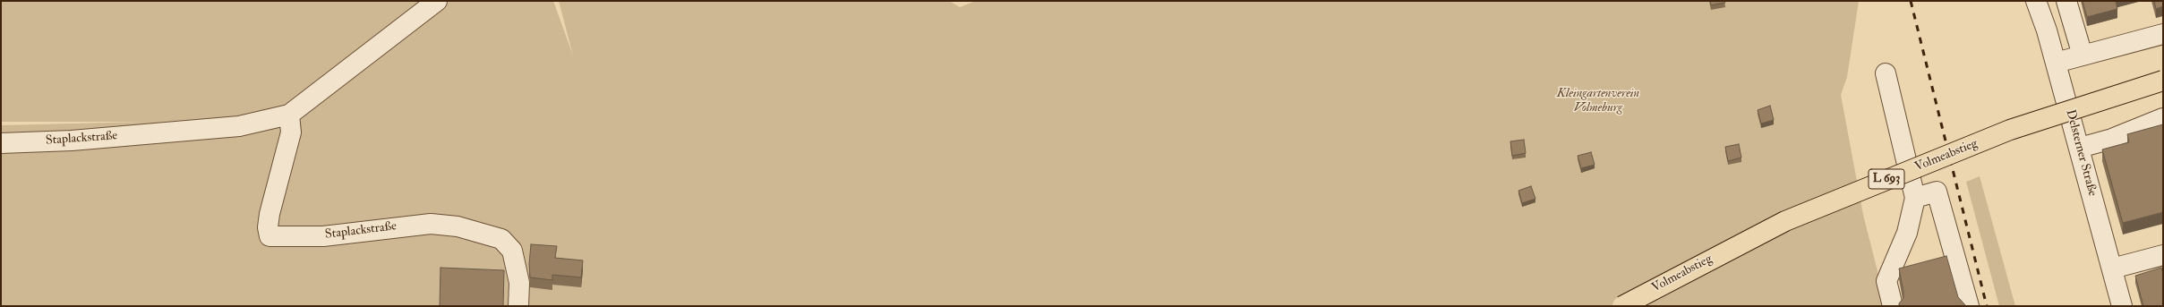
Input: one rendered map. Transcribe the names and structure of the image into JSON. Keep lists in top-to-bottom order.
{
  "streets": {
    "main road": ["Volmeabstieg", "L 693"],
    "street": ["Staplackstraße", "Delsterner Straße"]
  },
  "parks": ["Kleingartenverein Volmeburg"]
}
